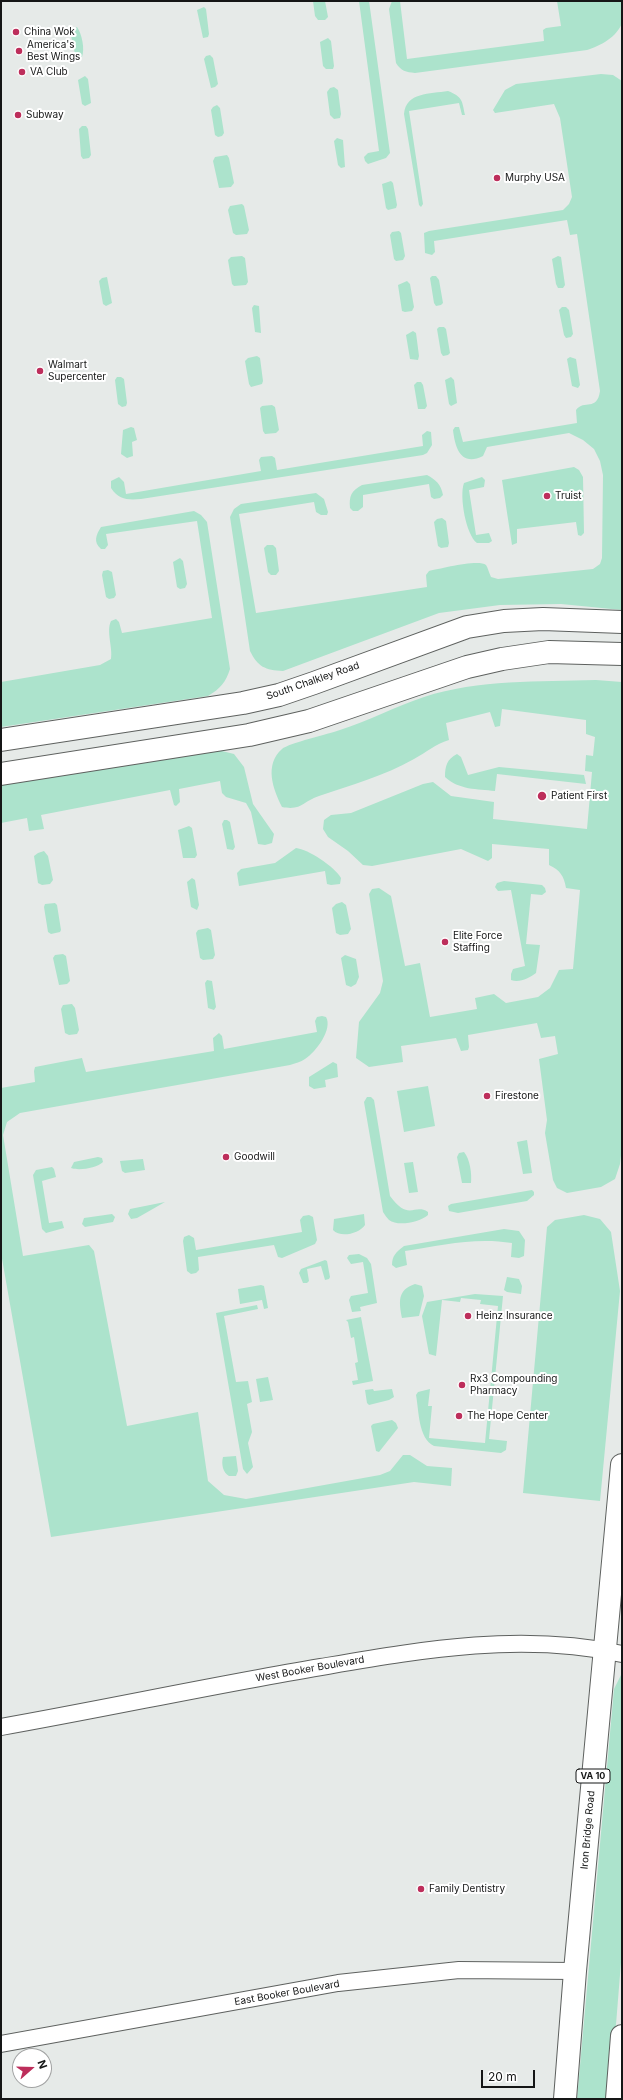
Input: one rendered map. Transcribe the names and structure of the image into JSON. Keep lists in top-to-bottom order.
{
  "streets": {
    "street": [
      "South Chalkley Road",
      "West Booker Boulevard",
      "VA 10",
      "Iron Bridge Road",
      "East Booker Boulevard"
    ]
  },
  "crossings": [
    ["West Booker Boulevard", "Iron Bridge Road"],
    ["Iron Bridge Road", "East Booker Boulevard"]
  ],
  "places": [
    "China Wok",
    "America's Best Wings",
    "VA Club",
    "Subway",
    "Murphy USA",
    "Walmart Supercenter",
    "Truist",
    "Patient First",
    "Elite Force Staffing",
    "Firestone",
    "Goodwill",
    "Heinz Insurance",
    "Rx3 Compounding Pharmacy",
    "The Hope Center",
    "Family Dentistry"
  ],
  "scale_bar": "20 m",
  "north": "right"
}
